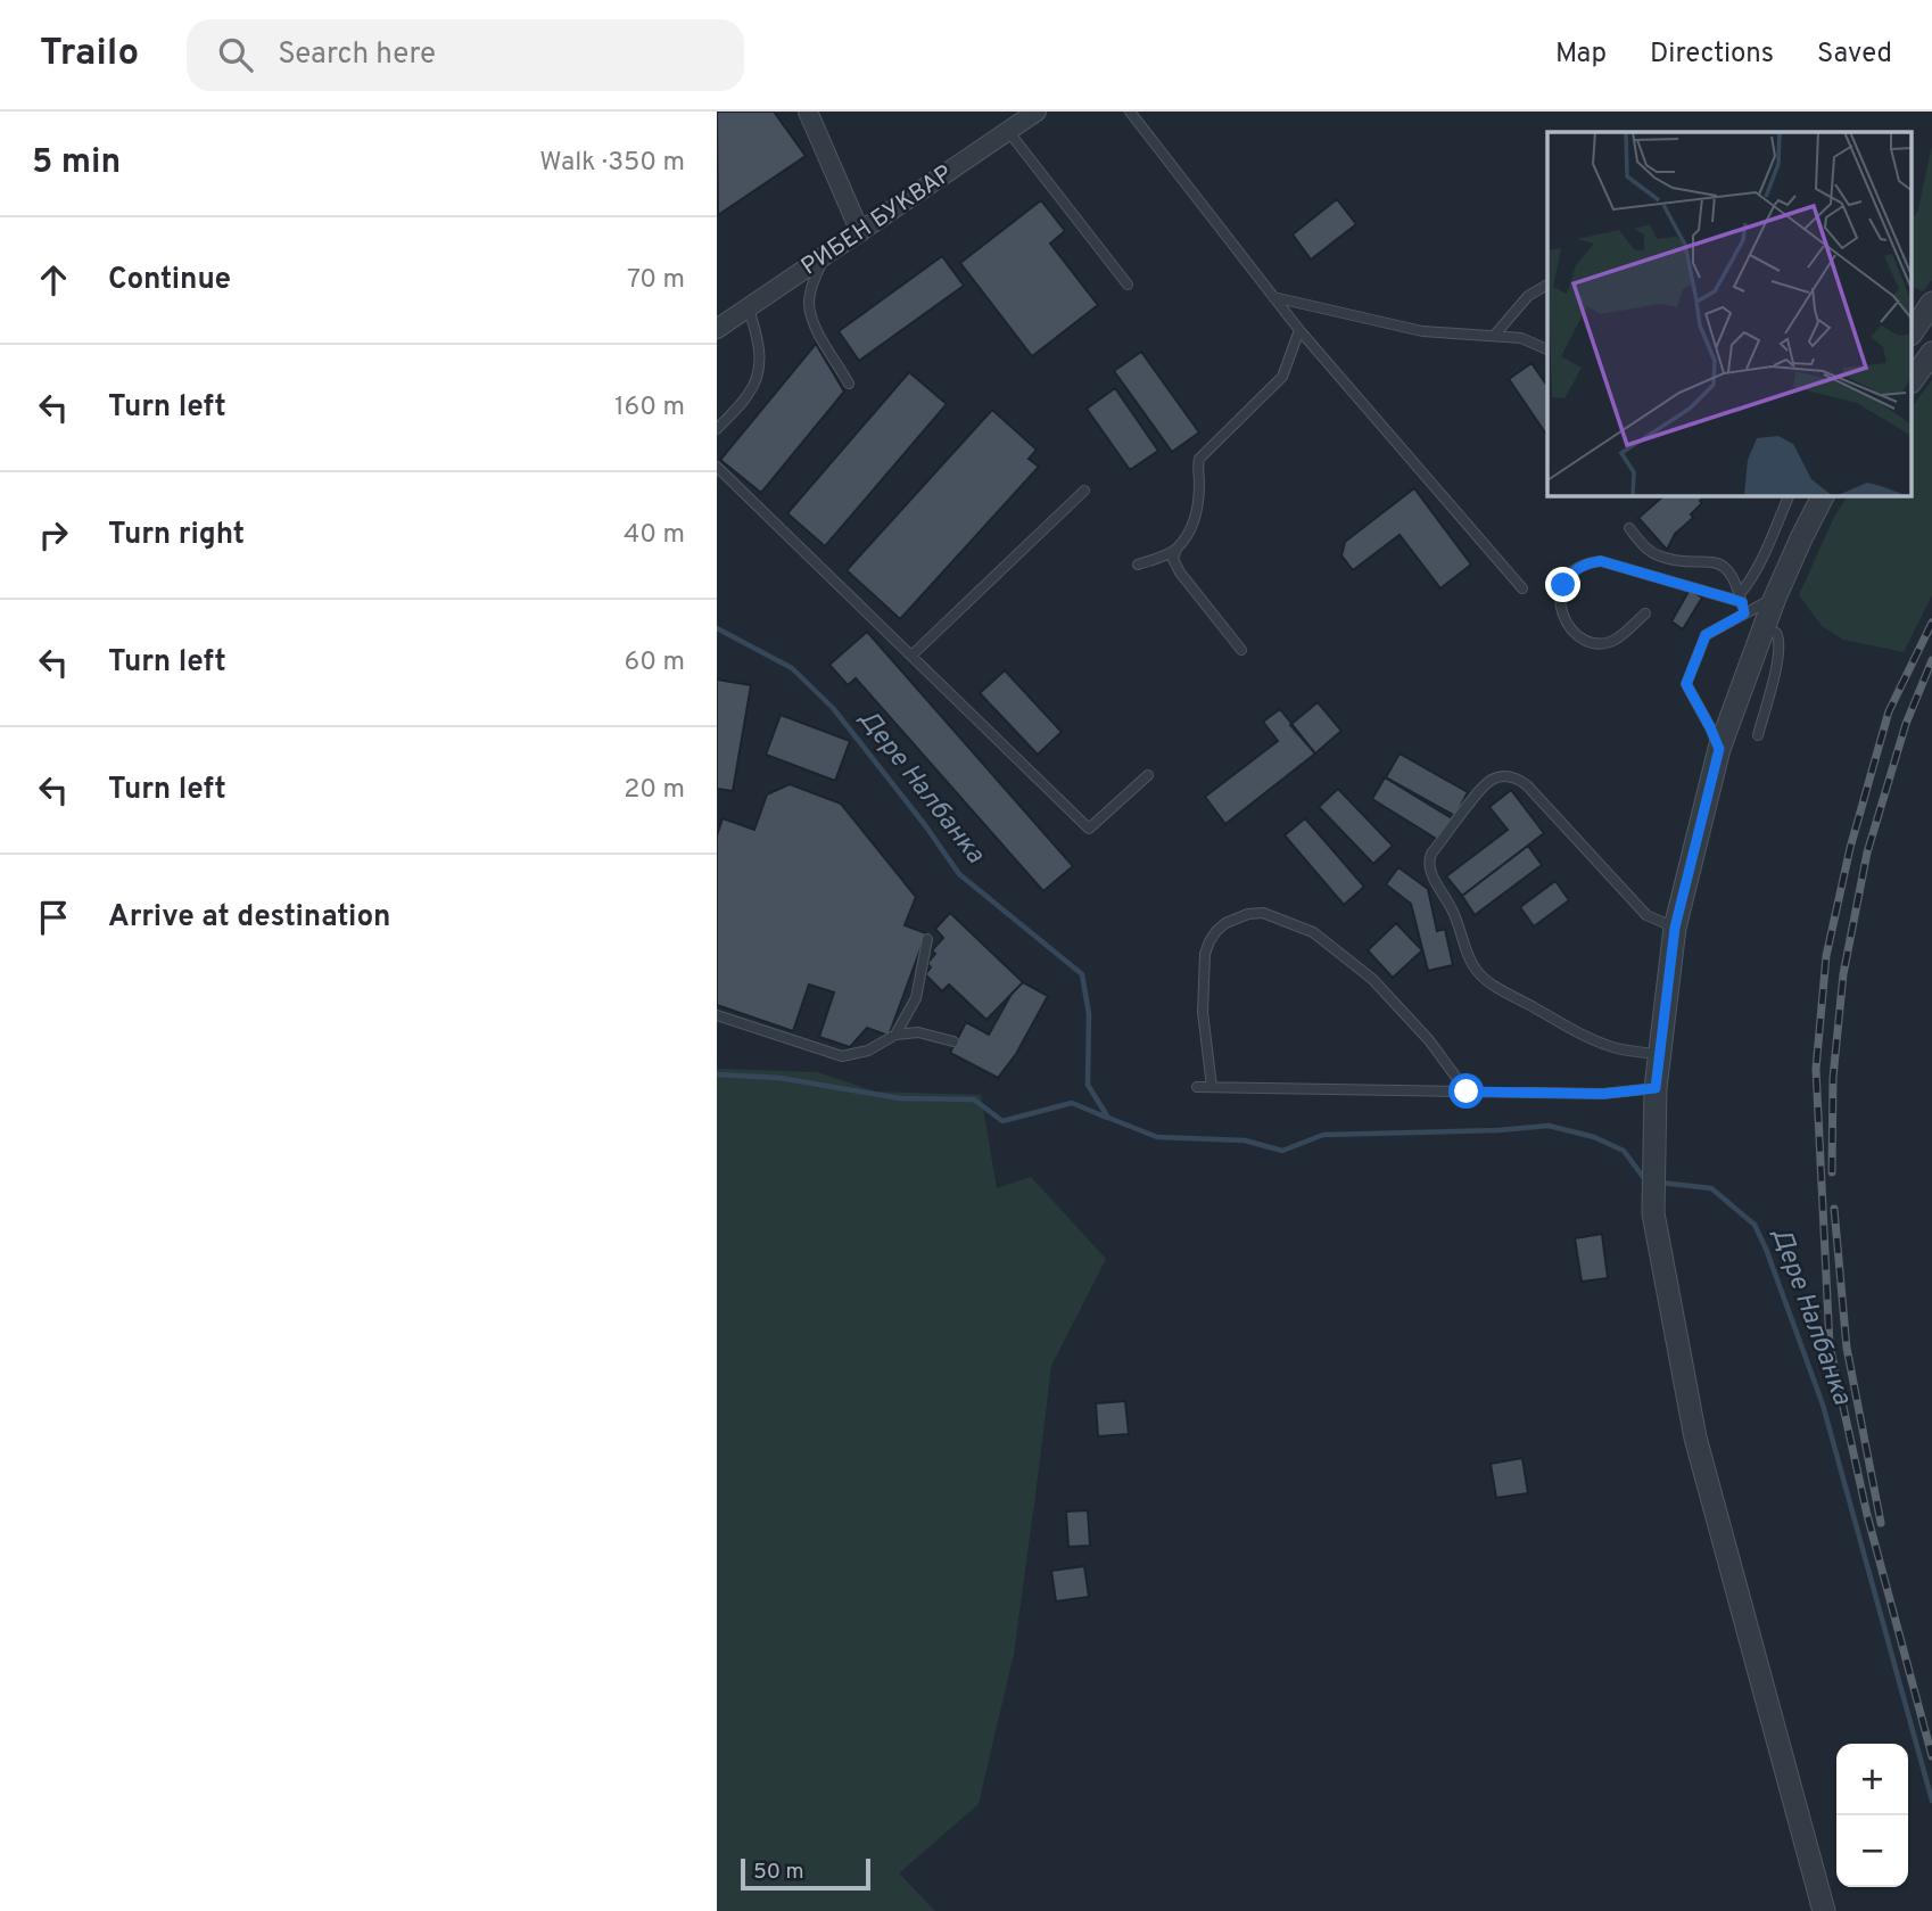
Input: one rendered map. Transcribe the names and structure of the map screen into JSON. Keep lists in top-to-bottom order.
{
  "streets": {
    "street": ["РИБЕН БУКВАР"]
  },
  "water": ["Дере Налбанка"],
  "scale_bar": "50 m",
  "page": {
    "header": "Trailo",
    "search": "Search here",
    "nav": ["Map", "Directions", "Saved"],
    "heading": ["5 min", "Walk · 350 m"],
    "list": [
      ["Continue", "70 m"],
      ["Turn left", "160 m"],
      ["Turn right", "40 m"],
      ["Turn left", "60 m"],
      ["Turn left", "20 m"],
      "Arrive at destination"
    ],
    "map_buttons": ["+", "−"],
    "scale": "50 m"
  }
}
